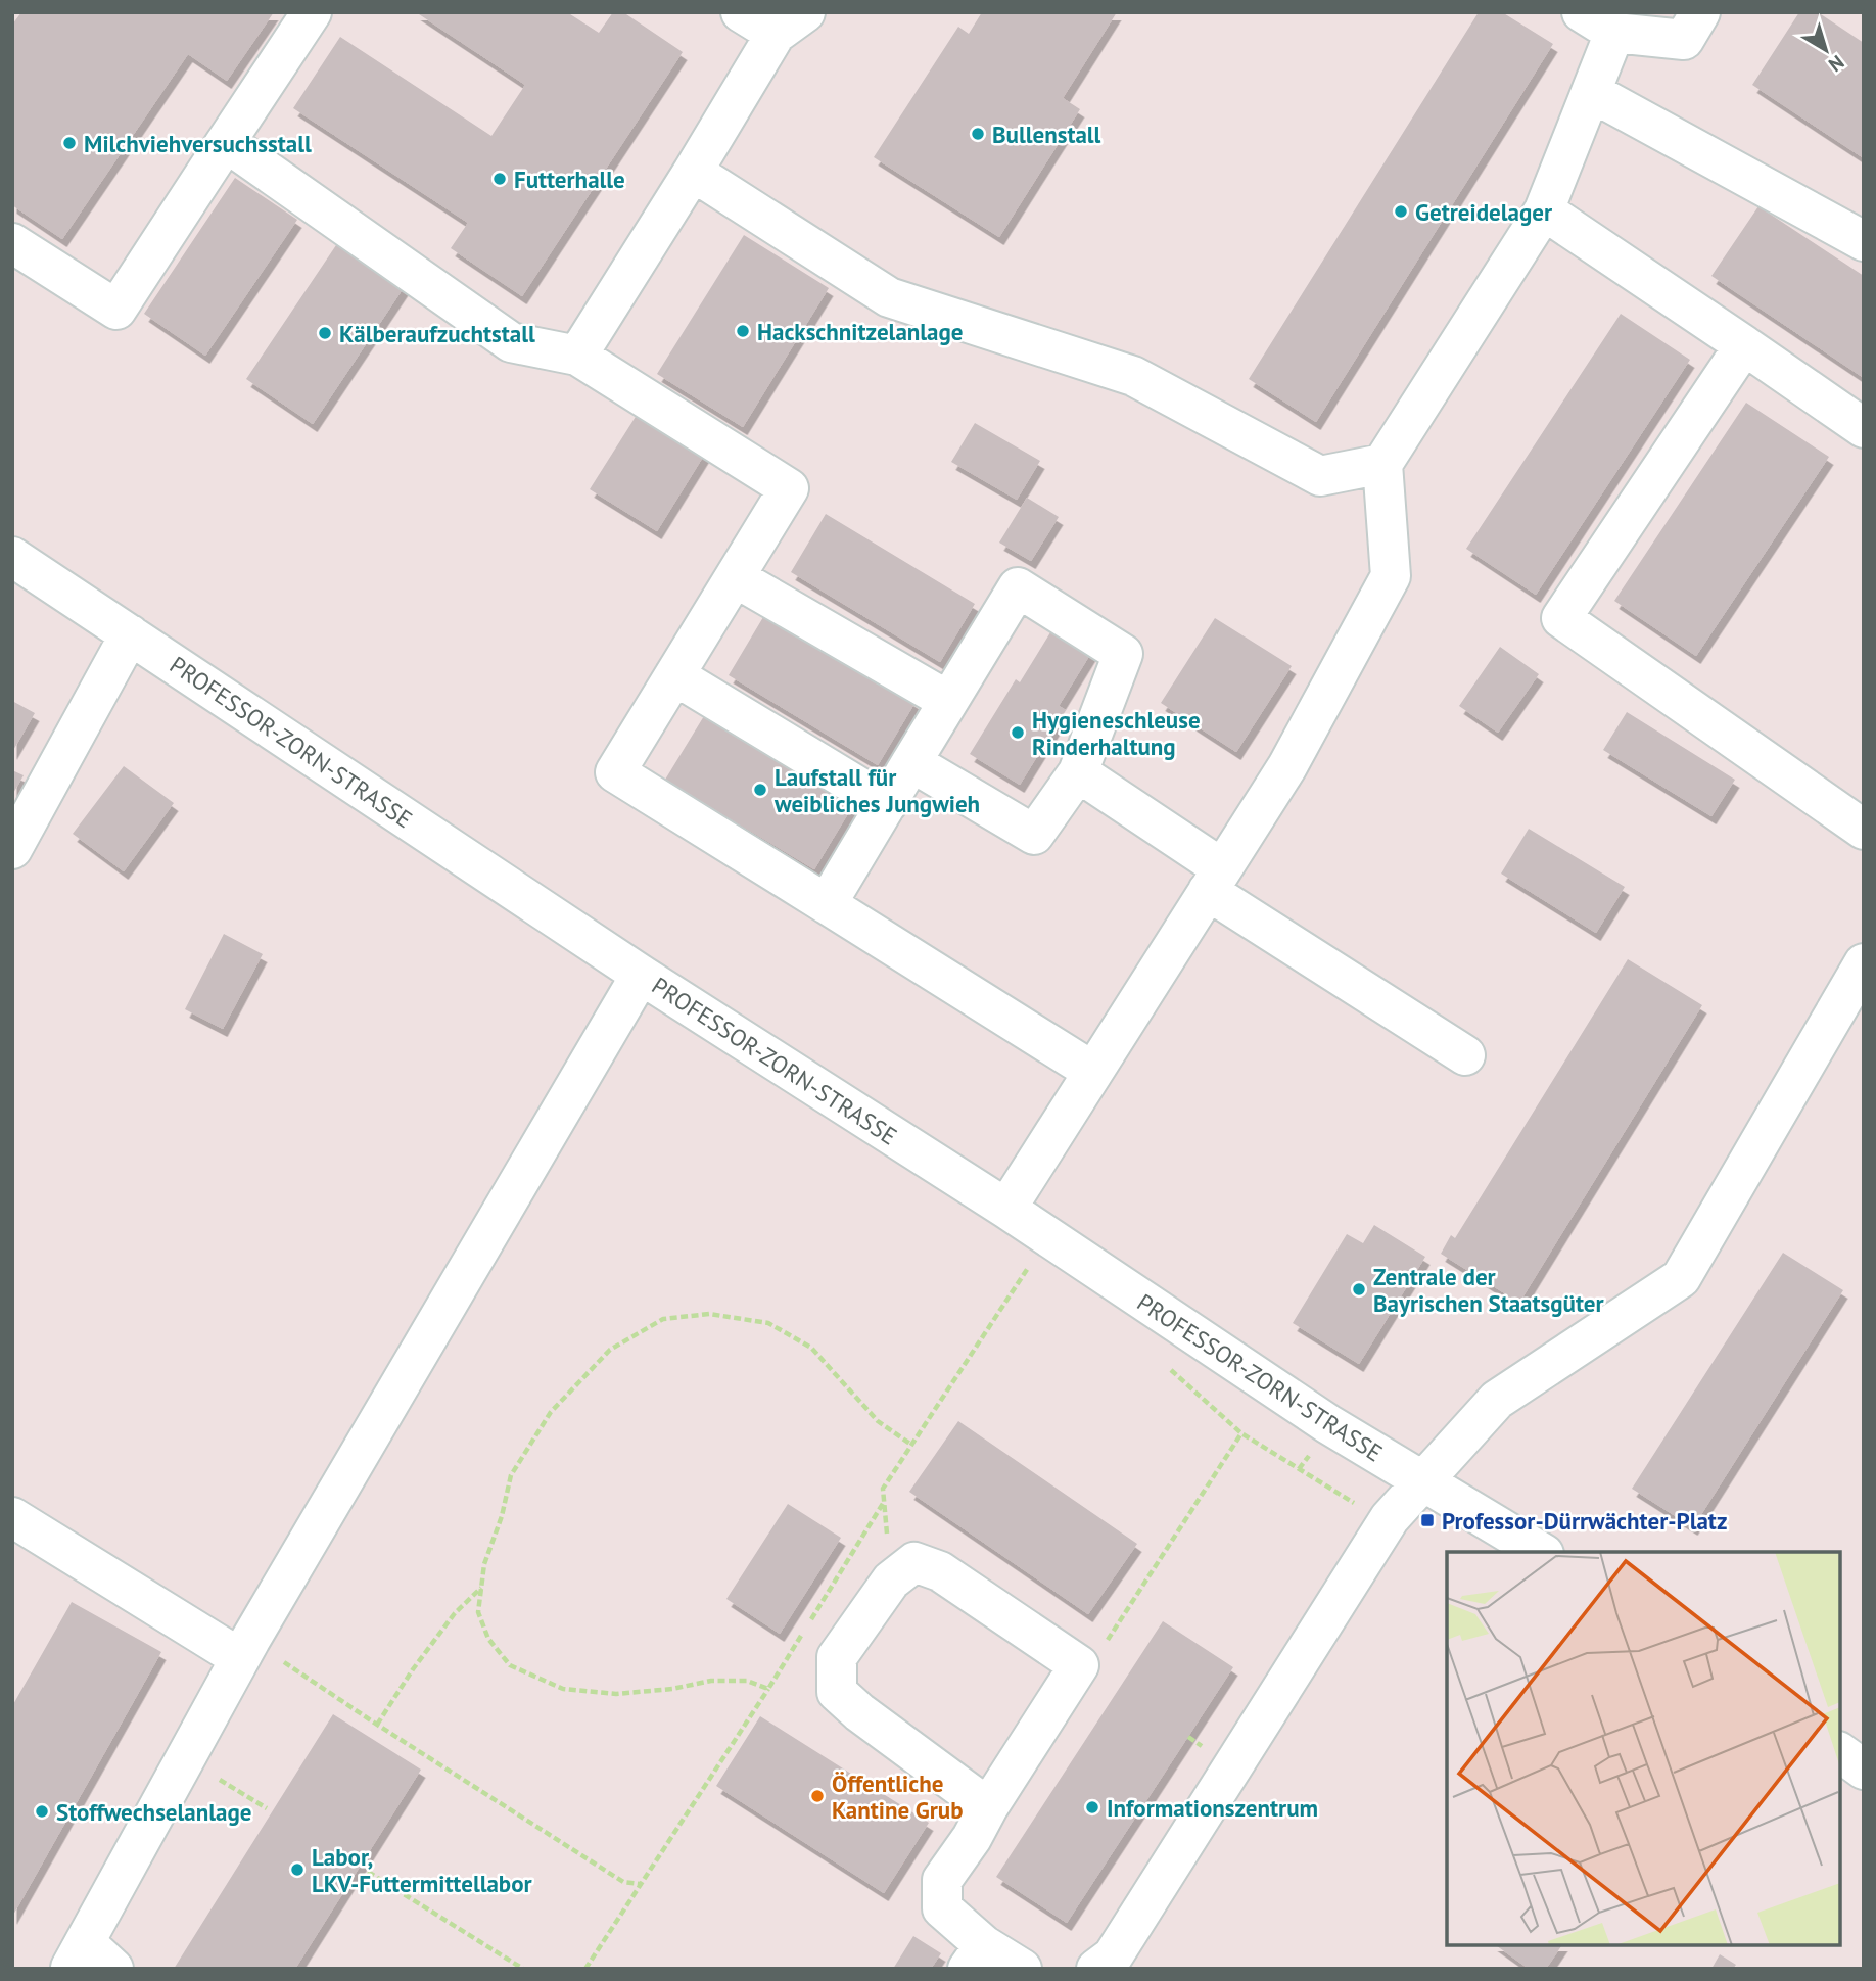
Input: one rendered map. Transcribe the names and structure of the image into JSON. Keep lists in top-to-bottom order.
{
  "streets": {
    "street": ["PROFESSOR-ZORN-STRASSE"]
  },
  "places": {
    "other": [
      "Bullenstall",
      "Milchviehversuchsstall",
      "Futterhalle",
      "Getreidelager",
      "Hackschnitzelanlage",
      "Kälberaufzuchtstall",
      "Hygieneschleuse Rinderhaltung",
      "Laufstall für weibliches Jungwieh",
      "Zentrale der Bayrischen Staatsgüter",
      "Öffentliche Kantine Grub",
      "Informationszentrum",
      "Stoffwechselanlage",
      "Labor, LKV-Futtermittellabor"
    ],
    "transit": ["Professor-Dürrwächter-Platz"]
  },
  "north": "bottom right"
}
